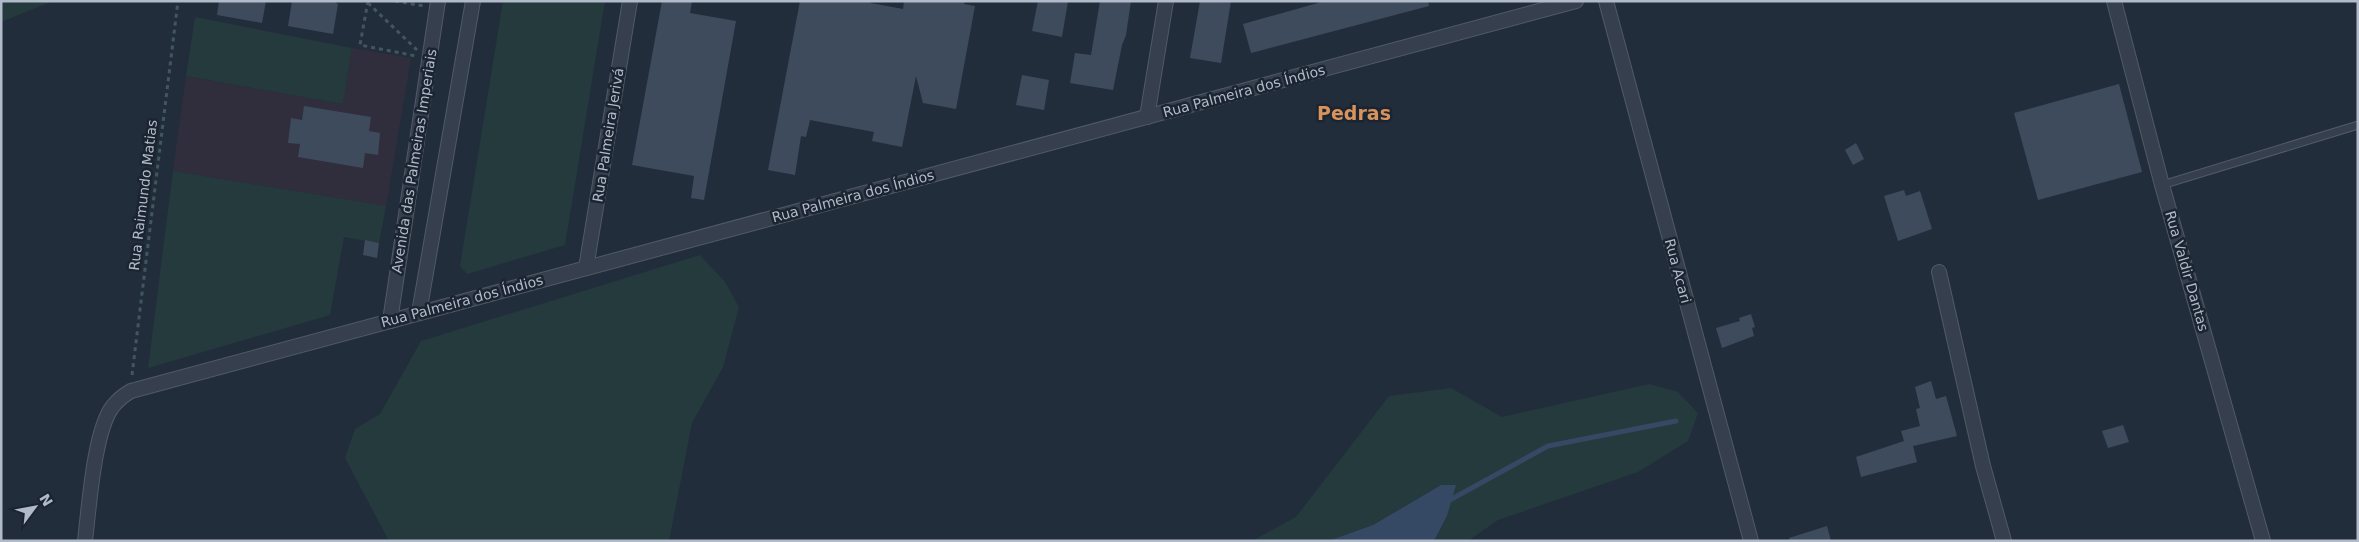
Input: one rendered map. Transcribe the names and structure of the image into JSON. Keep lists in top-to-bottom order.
{
  "streets": {
    "street": [
      "Rua Palmeira dos Índios",
      "Rua Palmeira Jerivá",
      "Avenida das Palmeiras Imperiais",
      "Rua Acari",
      "Rua Valdir Dantas"
    ],
    "path": ["Rua Raimundo Matias"]
  },
  "crossings": [
    ["Rua Palmeira dos Índios", "Rua Palmeira Jerivá"],
    ["Rua Palmeira dos Índios", "Avenida das Palmeiras Imperiais"],
    ["Rua Palmeira dos Índios", "Rua Raimundo Matias"]
  ],
  "districts": ["Pedras"],
  "north": "top right"
}
